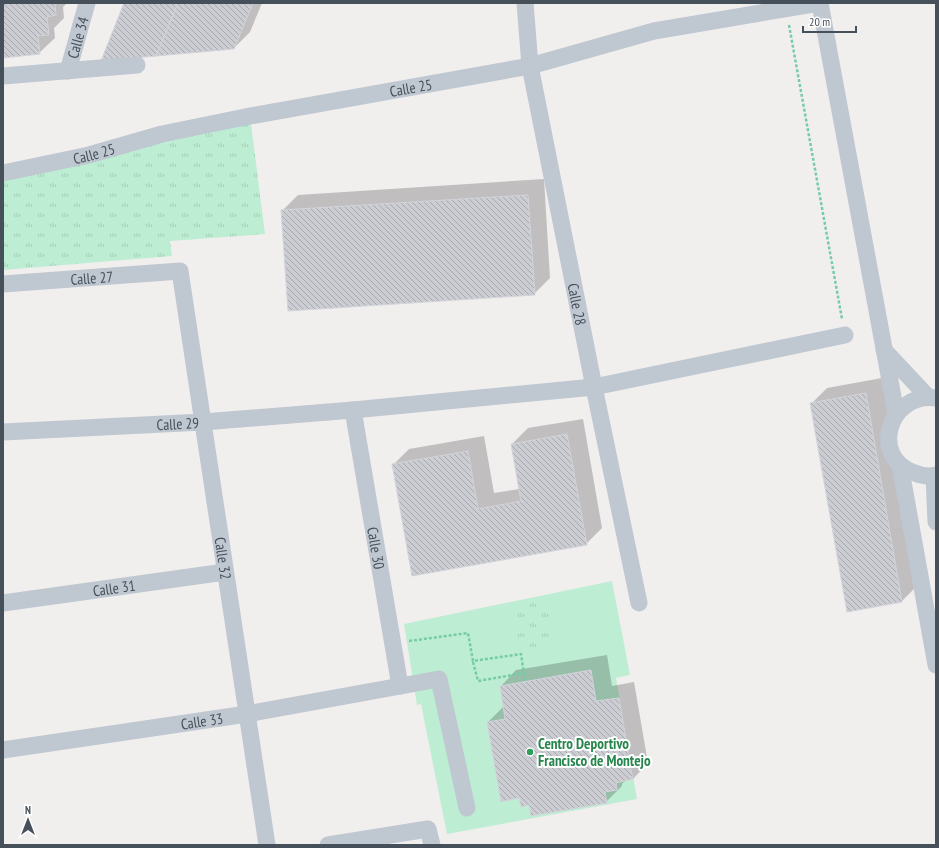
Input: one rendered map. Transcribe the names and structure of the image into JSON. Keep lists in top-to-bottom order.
{
  "streets": {
    "street": [
      "Calle 34",
      "Calle 25",
      "Calle 27",
      "Calle 28",
      "Calle 29",
      "Calle 30",
      "Calle 32",
      "Calle 31",
      "Calle 33"
    ]
  },
  "crossings": [
    ["Calle 25", "Calle 28"],
    ["Calle 27", "Calle 32"],
    ["Calle 28", "Calle 29"],
    ["Calle 29", "Calle 30"],
    ["Calle 29", "Calle 32"],
    ["Calle 30", "Calle 33"],
    ["Calle 32", "Calle 31"],
    ["Calle 32", "Calle 33"]
  ],
  "places": ["Centro Deportivo Francisco de Montejo"],
  "scale_bar": "20 m",
  "north": "top"
}
